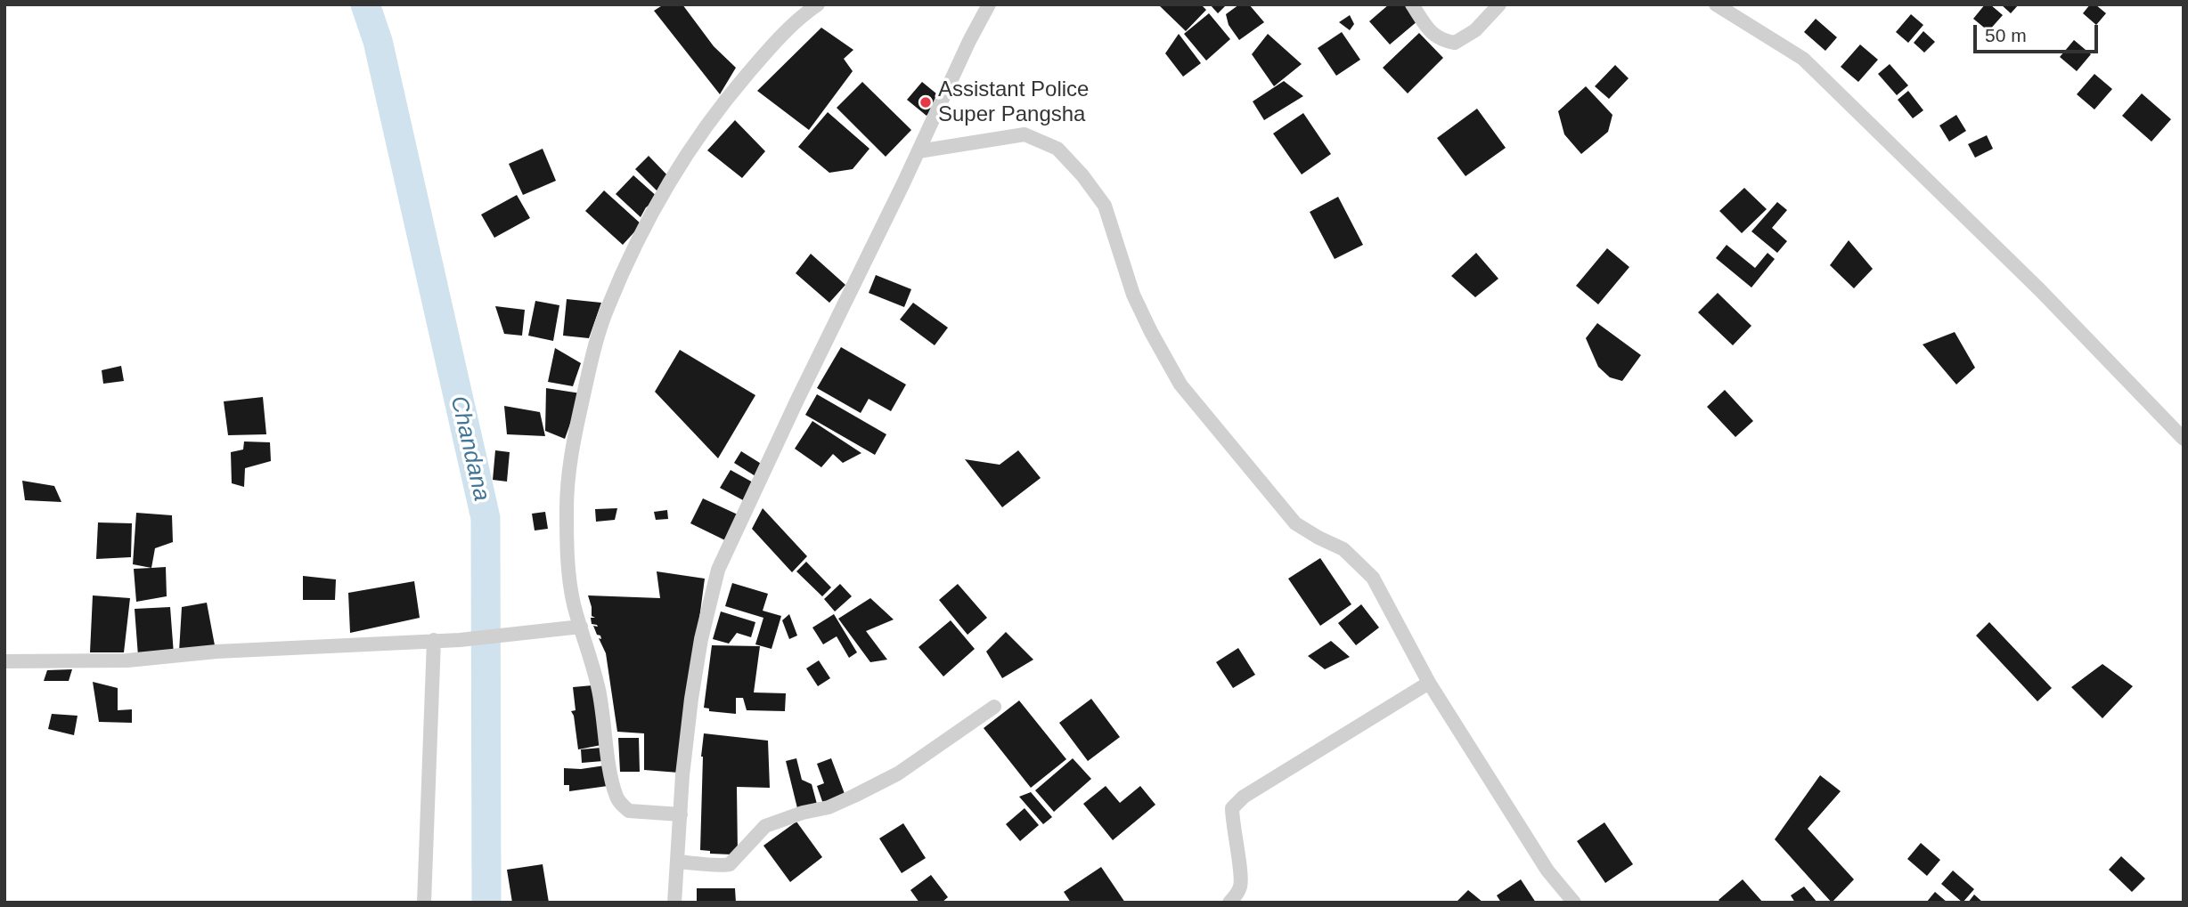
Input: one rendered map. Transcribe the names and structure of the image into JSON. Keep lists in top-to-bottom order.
{
  "water": ["Chandana"],
  "places": ["Assistant Police Super Pangsha"],
  "scale_bar": "50 m"
}
